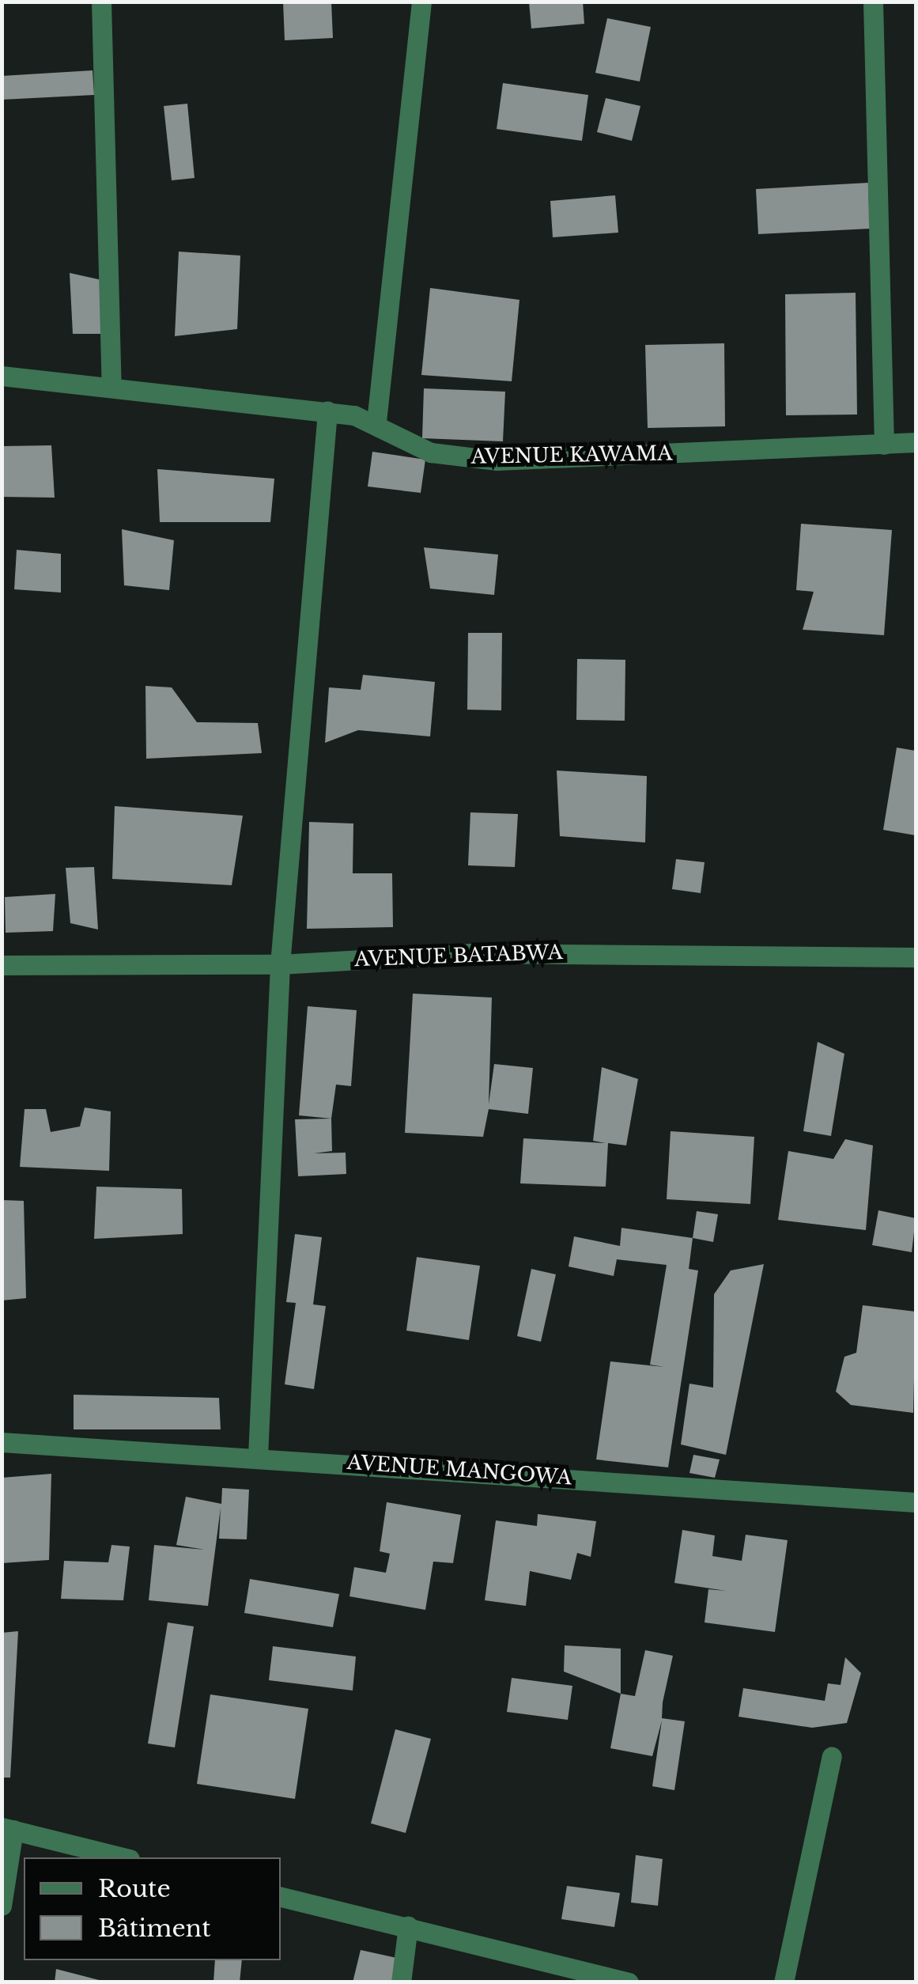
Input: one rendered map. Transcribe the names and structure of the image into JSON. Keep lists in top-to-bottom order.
{
  "streets": {
    "street": ["AVENUE KAWAMA", "AVENUE BATABWA", "AVENUE MANGOWA"]
  },
  "legend": ["Route", "Bâtiment"]
}
